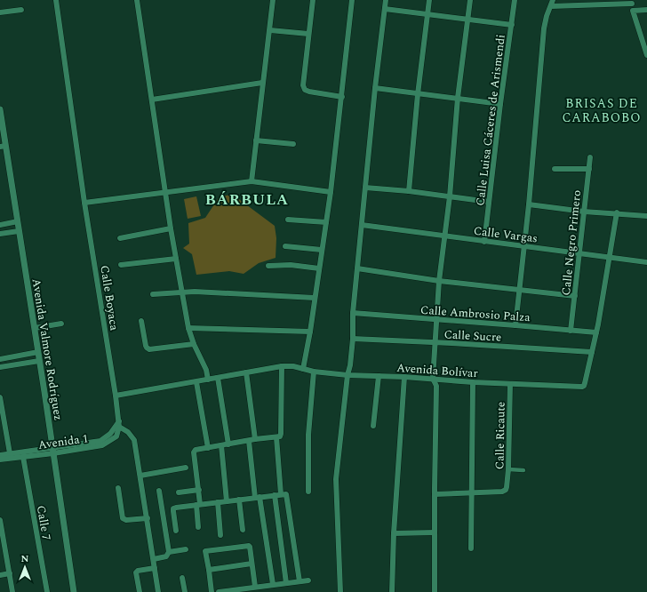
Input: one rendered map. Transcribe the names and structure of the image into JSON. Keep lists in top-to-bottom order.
{
  "streets": {
    "street": [
      "Calle Luisa Cáceres de Arismendi",
      "Calle Vargas",
      "Calle Negro Primero",
      "Calle Boyaca",
      "Calle Ambrosio Palza",
      "Calle Sucre",
      "Avenida Valmore Rodríguez",
      "Avenida Bolívar",
      "Calle Ricaute",
      "Avenida 1",
      "Calle 7"
    ]
  },
  "crossings": [
    ["Calle Luisa Cáceres de Arismendi", "Calle Vargas"],
    ["Calle Vargas", "Calle Negro Primero"],
    ["Calle Vargas", "Avenida Bolívar"],
    ["Calle Negro Primero", "Calle Ambrosio Palza"],
    ["Calle Boyaca", "Avenida Bolívar"],
    ["Calle Boyaca", "Avenida 1"],
    ["Calle Ambrosio Palza", "Avenida Bolívar"],
    ["Calle Sucre", "Avenida Bolívar"],
    ["Avenida Valmore Rodríguez", "Avenida 1"],
    ["Avenida Bolívar", "Calle Ricaute"],
    ["Avenida 1", "Calle 7"]
  ],
  "districts": ["BRISAS DE CARABOBO", "BÁRBULA"],
  "north": "top"
}
